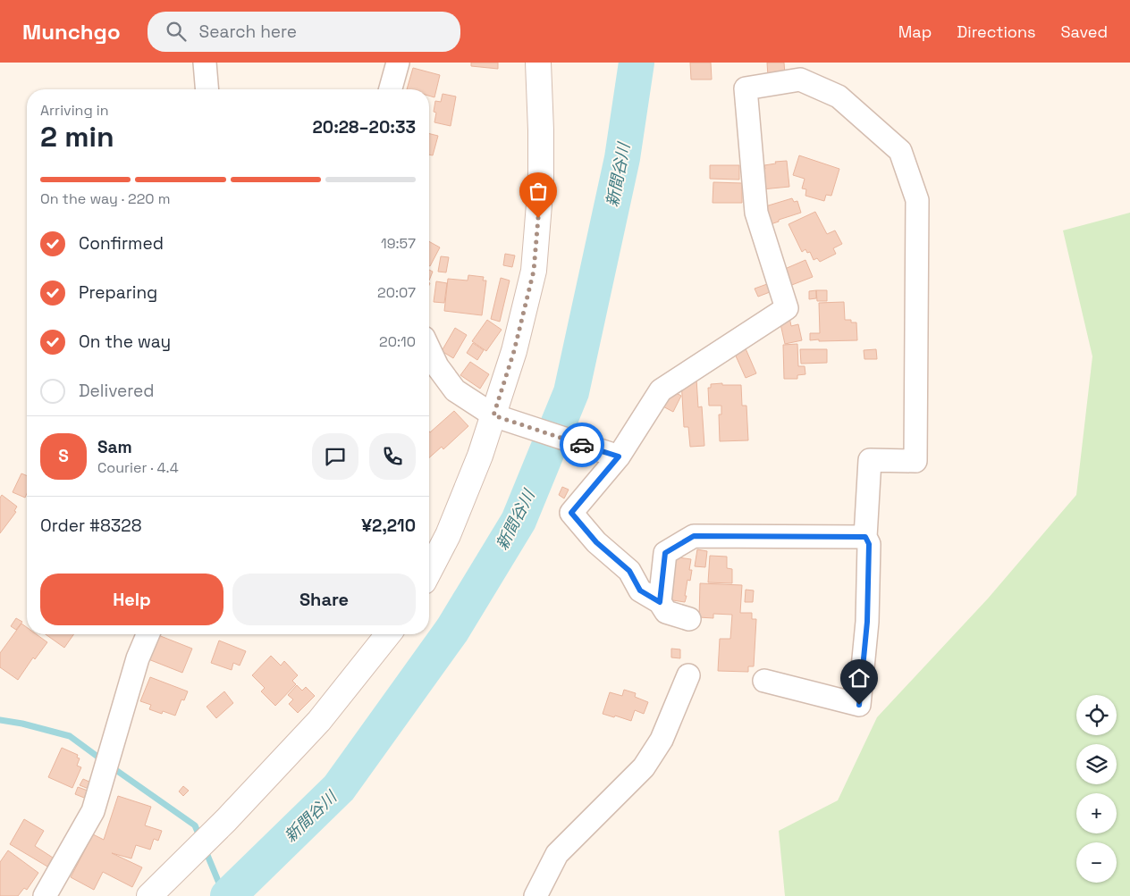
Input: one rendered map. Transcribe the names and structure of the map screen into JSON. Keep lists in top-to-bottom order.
{
  "water": ["新間谷川"],
  "page": {
    "header": "Munchgo",
    "search": "Search here",
    "nav": ["Map", "Directions", "Saved"],
    "heading": ["2 min", "Arriving in", "20:28–20:33"],
    "panel": [
      "Sam",
      "Courier · 4.4",
      "Order #8328",
      "¥2,210"
    ],
    "bar": "On the way · 220 m",
    "list": [
      ["Confirmed", "19:57"],
      ["Preparing", "20:07"],
      ["On the way", "20:10"],
      "Delivered"
    ],
    "round": "S",
    "buttons": ["Help", "Share"],
    "map_buttons": ["+", "−"]
  }
}
